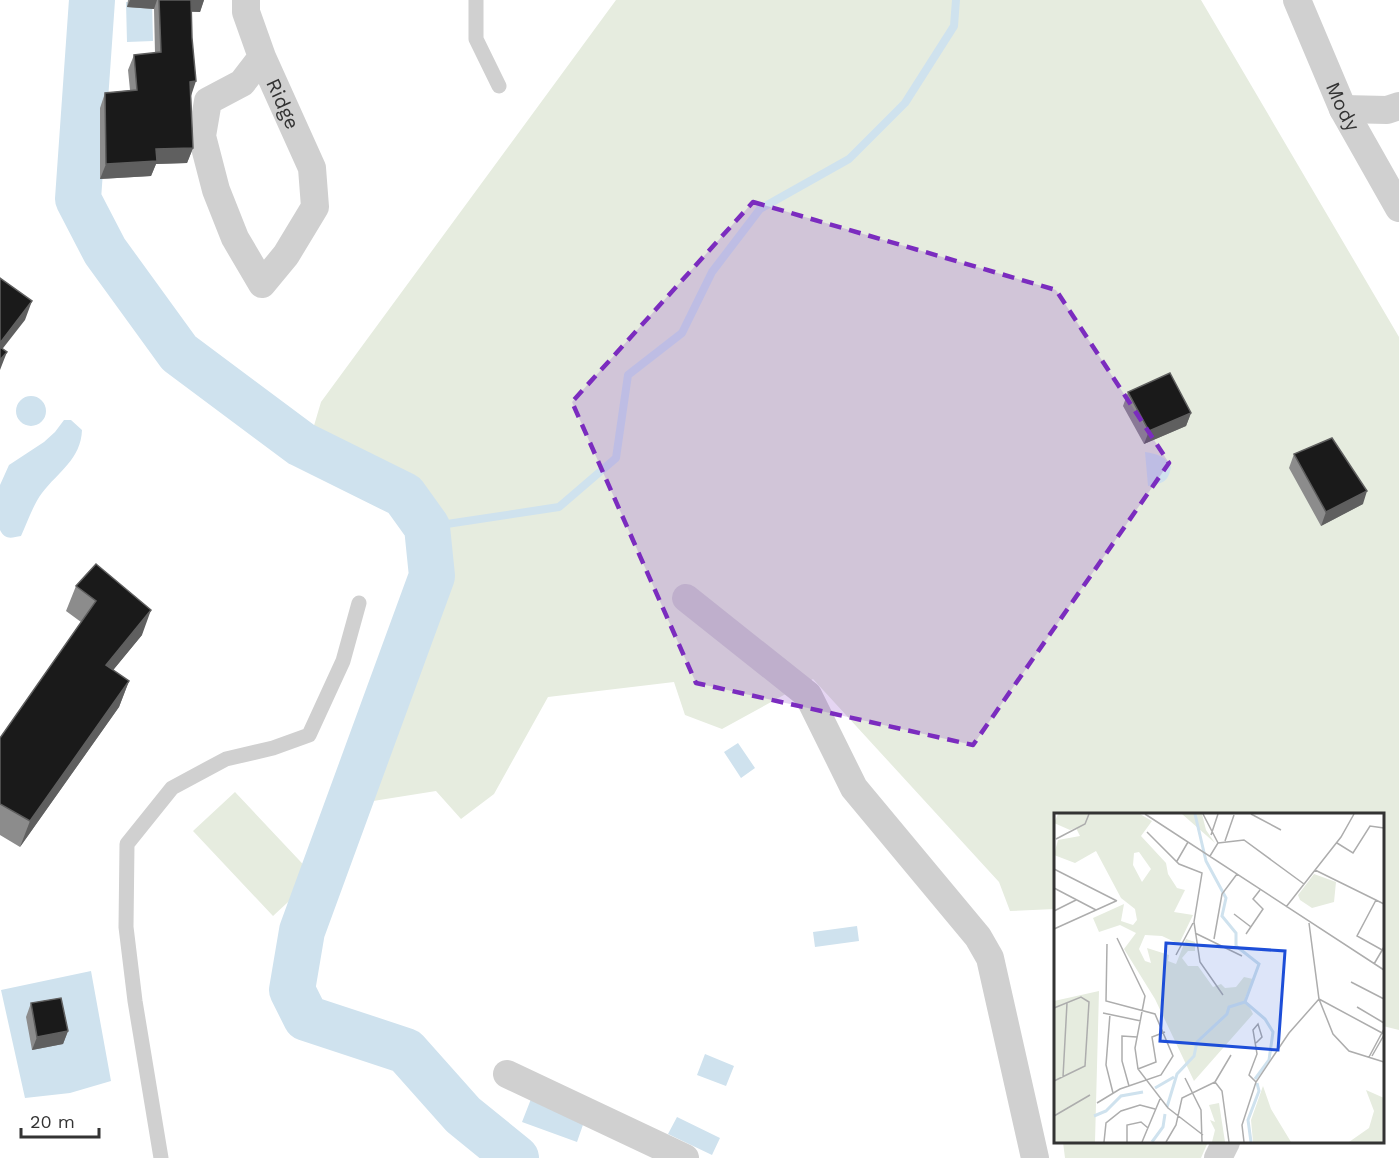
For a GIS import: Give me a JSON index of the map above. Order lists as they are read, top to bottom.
{
  "streets": {
    "street": ["Ridge", "Mody"]
  },
  "scale_bar": "20 m"
}
